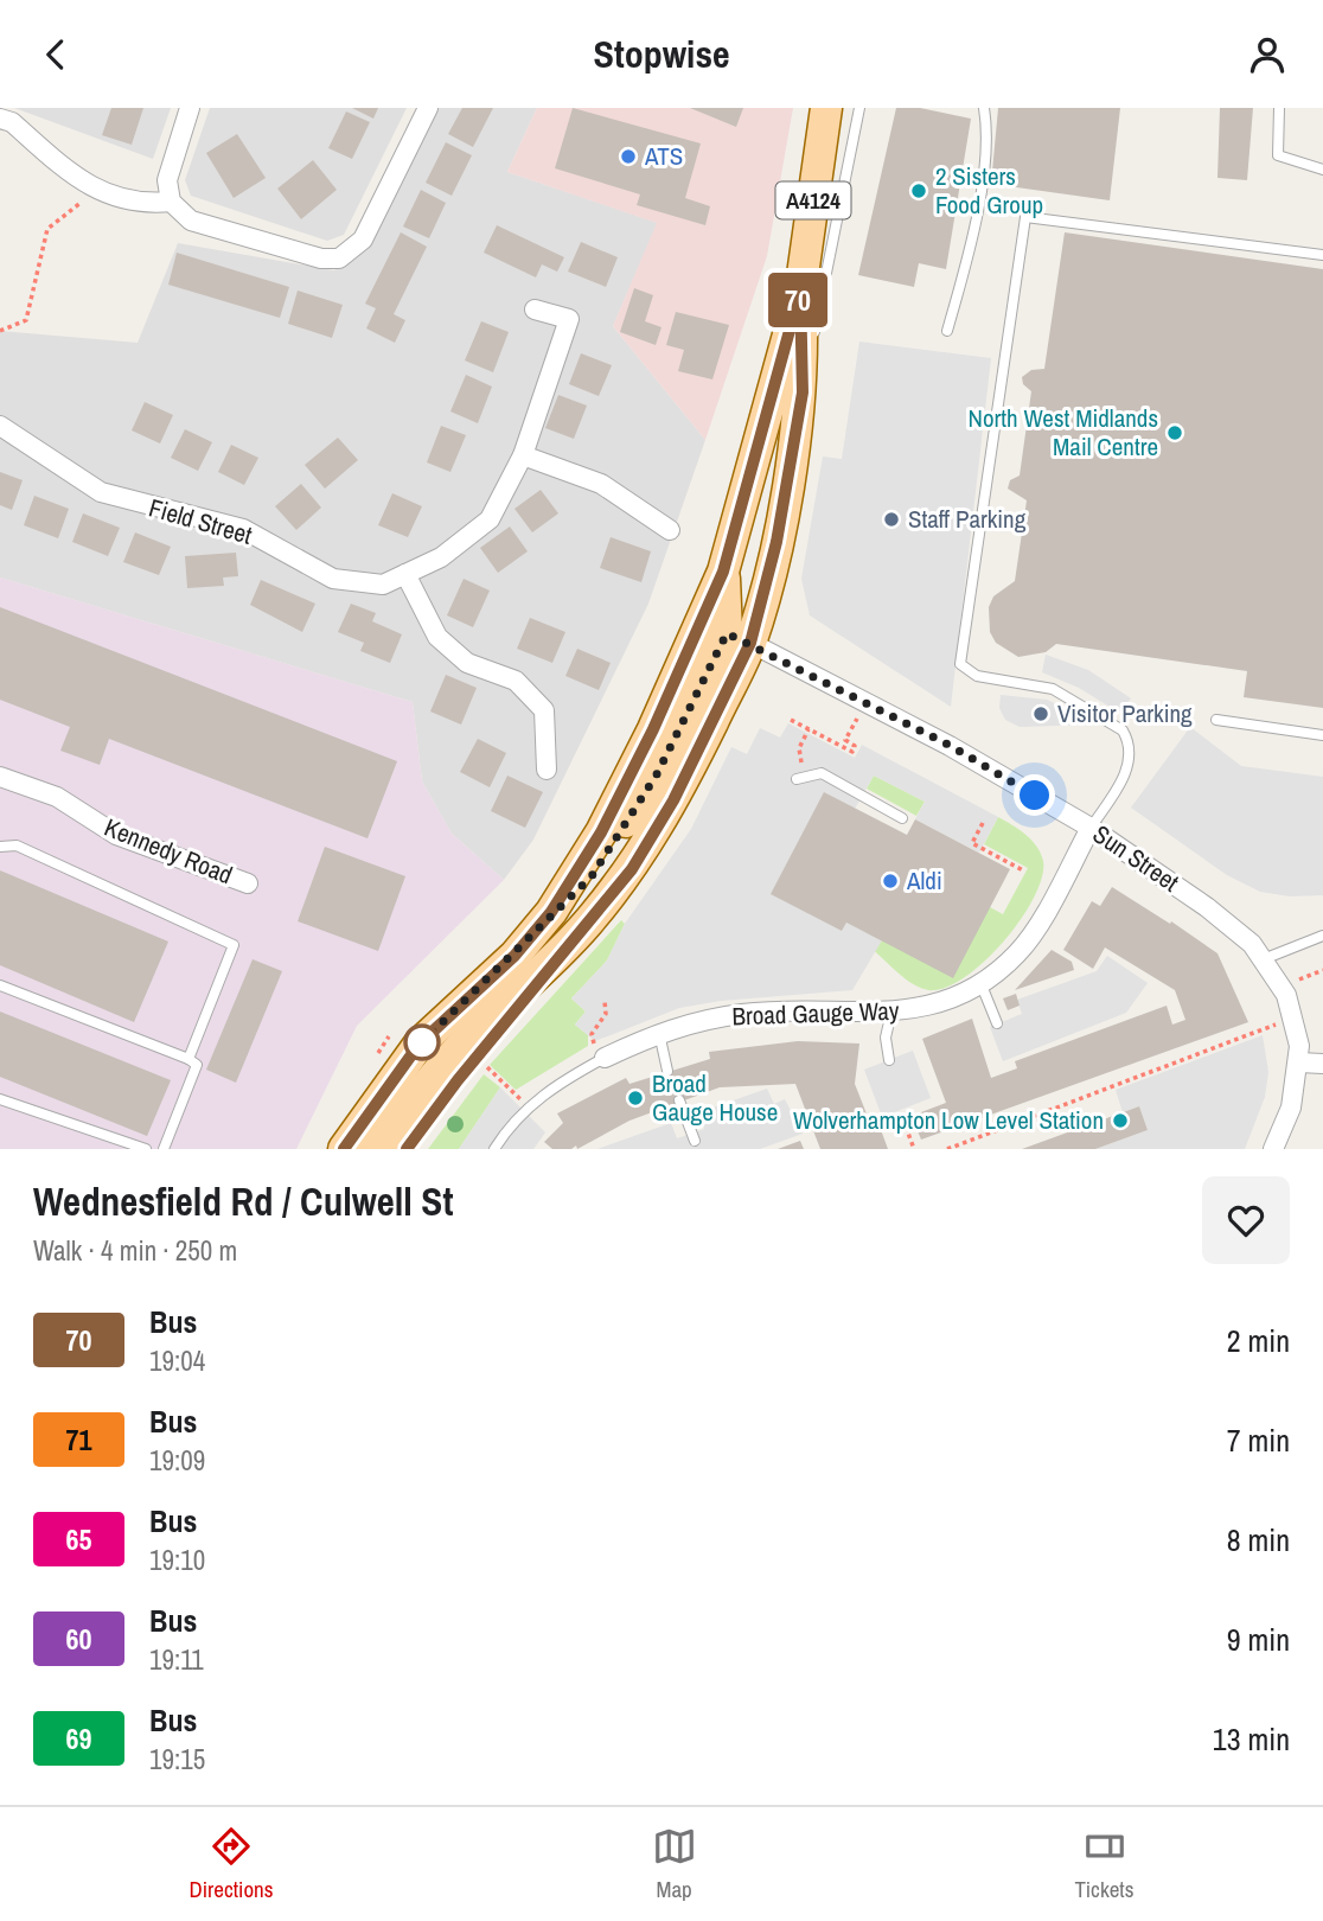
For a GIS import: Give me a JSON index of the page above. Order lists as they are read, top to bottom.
{
  "streets": {
    "main road": ["A4124"],
    "street": [
      "Field Street",
      "Kennedy Road",
      "Sun Street",
      "Broad Gauge Way"
    ]
  },
  "crossings": [
    ["A4124", "Sun Street"],
    ["Sun Street", "Broad Gauge Way"]
  ],
  "places": [
    "ATS",
    "2 Sisters Food Group",
    "North West Midlands Mail Centre",
    "Staff Parking",
    "Visitor Parking",
    "Aldi",
    "Broad Gauge House",
    "Wolverhampton Low Level Station"
  ],
  "lines": ["bus line 70"],
  "page": {
    "header": "Stopwise",
    "on_map": "70",
    "heading": ["Wednesfield Rd / Culwell St", "Walk · 4 min · 250 m"],
    "list": [
      {
        "mark": "70",
        "name": "Bus",
        "note": "19:04",
        "value": "2 min"
      },
      {
        "mark": "71",
        "name": "Bus",
        "note": "19:09",
        "value": "7 min"
      },
      {
        "mark": "65",
        "name": "Bus",
        "note": "19:10",
        "value": "8 min"
      },
      {
        "mark": "60",
        "name": "Bus",
        "note": "19:11",
        "value": "9 min"
      },
      {
        "mark": "69",
        "name": "Bus",
        "note": "19:15",
        "value": "13 min"
      }
    ],
    "tabs": ["Directions", "Map", "Tickets"]
  }
}
